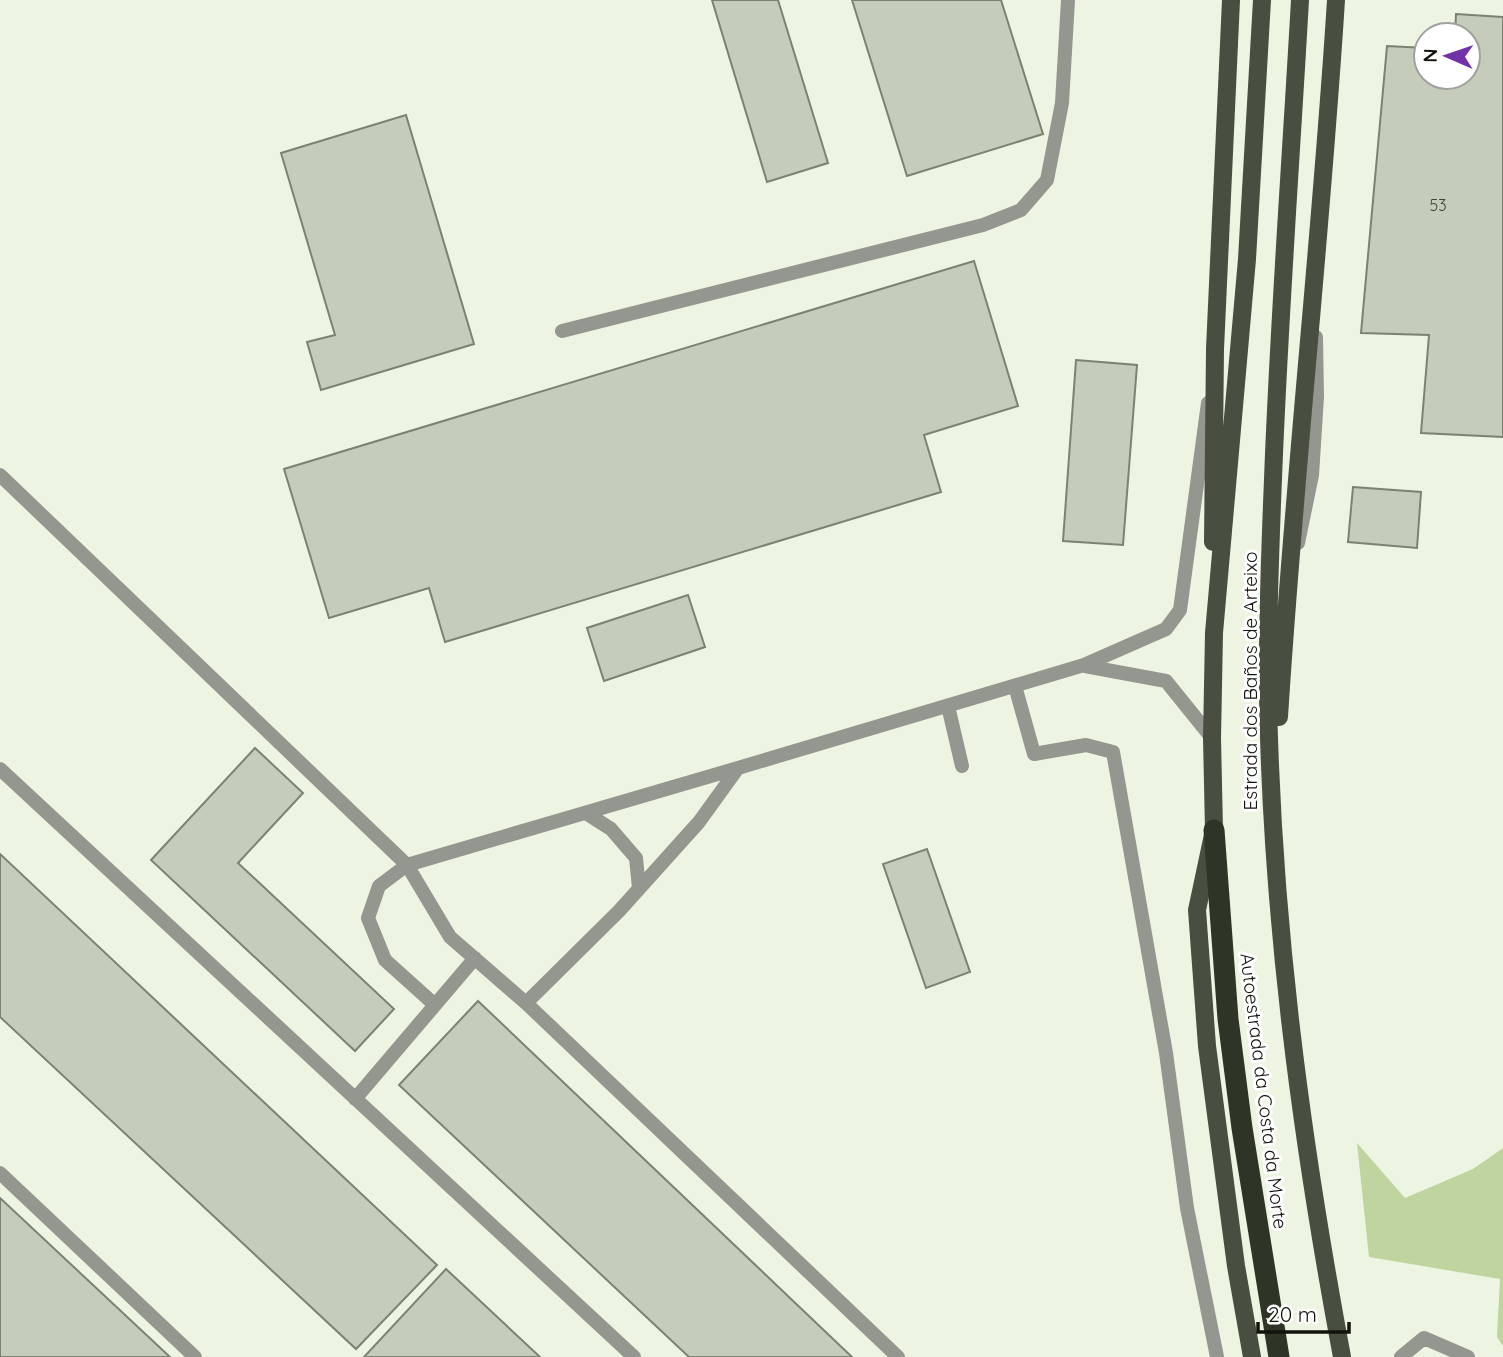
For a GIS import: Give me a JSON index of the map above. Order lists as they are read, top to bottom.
{
  "streets": {
    "highway": ["Autoestrada da Costa da Morte"],
    "main road": ["Estrada dos Baños de Arteixo"]
  },
  "crossings": [
    ["Estrada dos Baños de Arteixo", "Autoestrada da Costa da Morte"]
  ],
  "house_numbers": ["53"],
  "scale_bar": "20 m",
  "north": "left"
}
